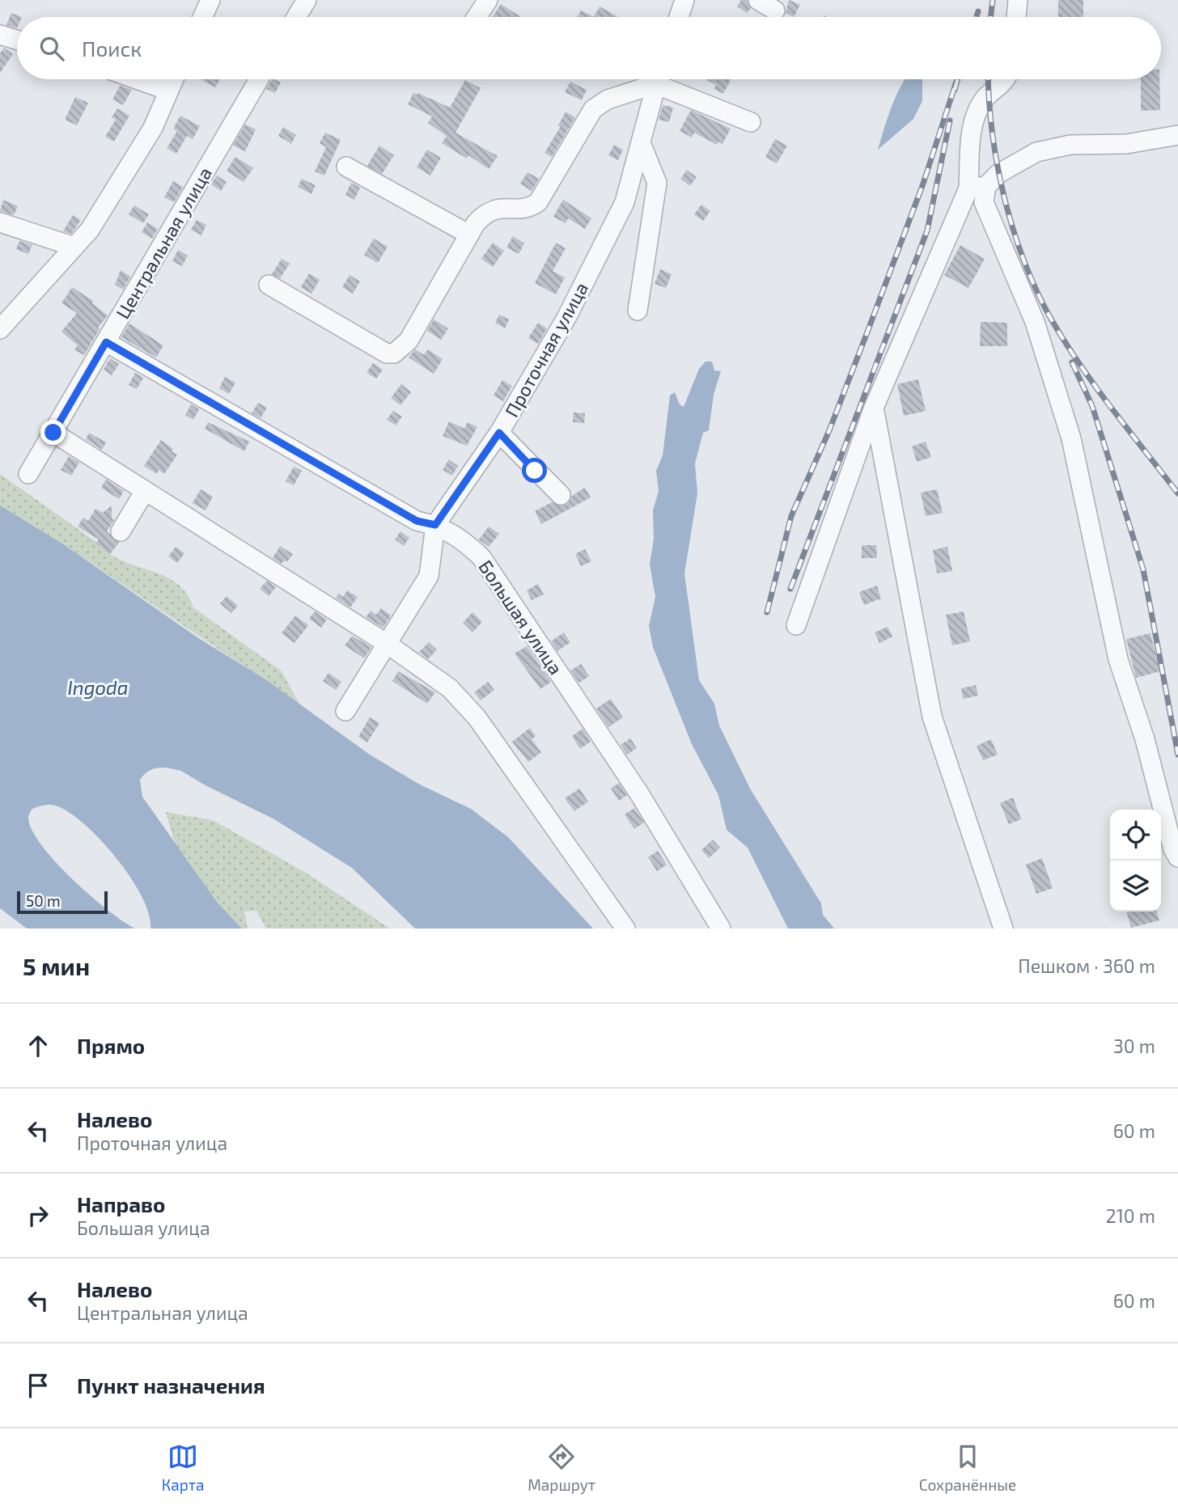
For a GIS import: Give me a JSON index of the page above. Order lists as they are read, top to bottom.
{
  "streets": {
    "street": ["Центральная улица", "Проточная улица", "Большая улица"]
  },
  "crossings": [
    ["Центральная улица", "Большая улица"],
    ["Проточная улица", "Большая улица"]
  ],
  "water": ["Ingoda"],
  "scale_bar": "50 m",
  "page": {
    "search": "Поиск",
    "scale": "50 m",
    "heading": ["5 мин", "Пешком · 360 m"],
    "list": [
      ["Прямо", "30 m"],
      ["Налево", "Проточная улица", "60 m"],
      ["Направо", "Большая улица", "210 m"],
      ["Налево", "Центральная улица", "60 m"],
      "Пункт назначения"
    ],
    "nav": ["Карта", "Маршрут", "Сохранённые"]
  }
}
